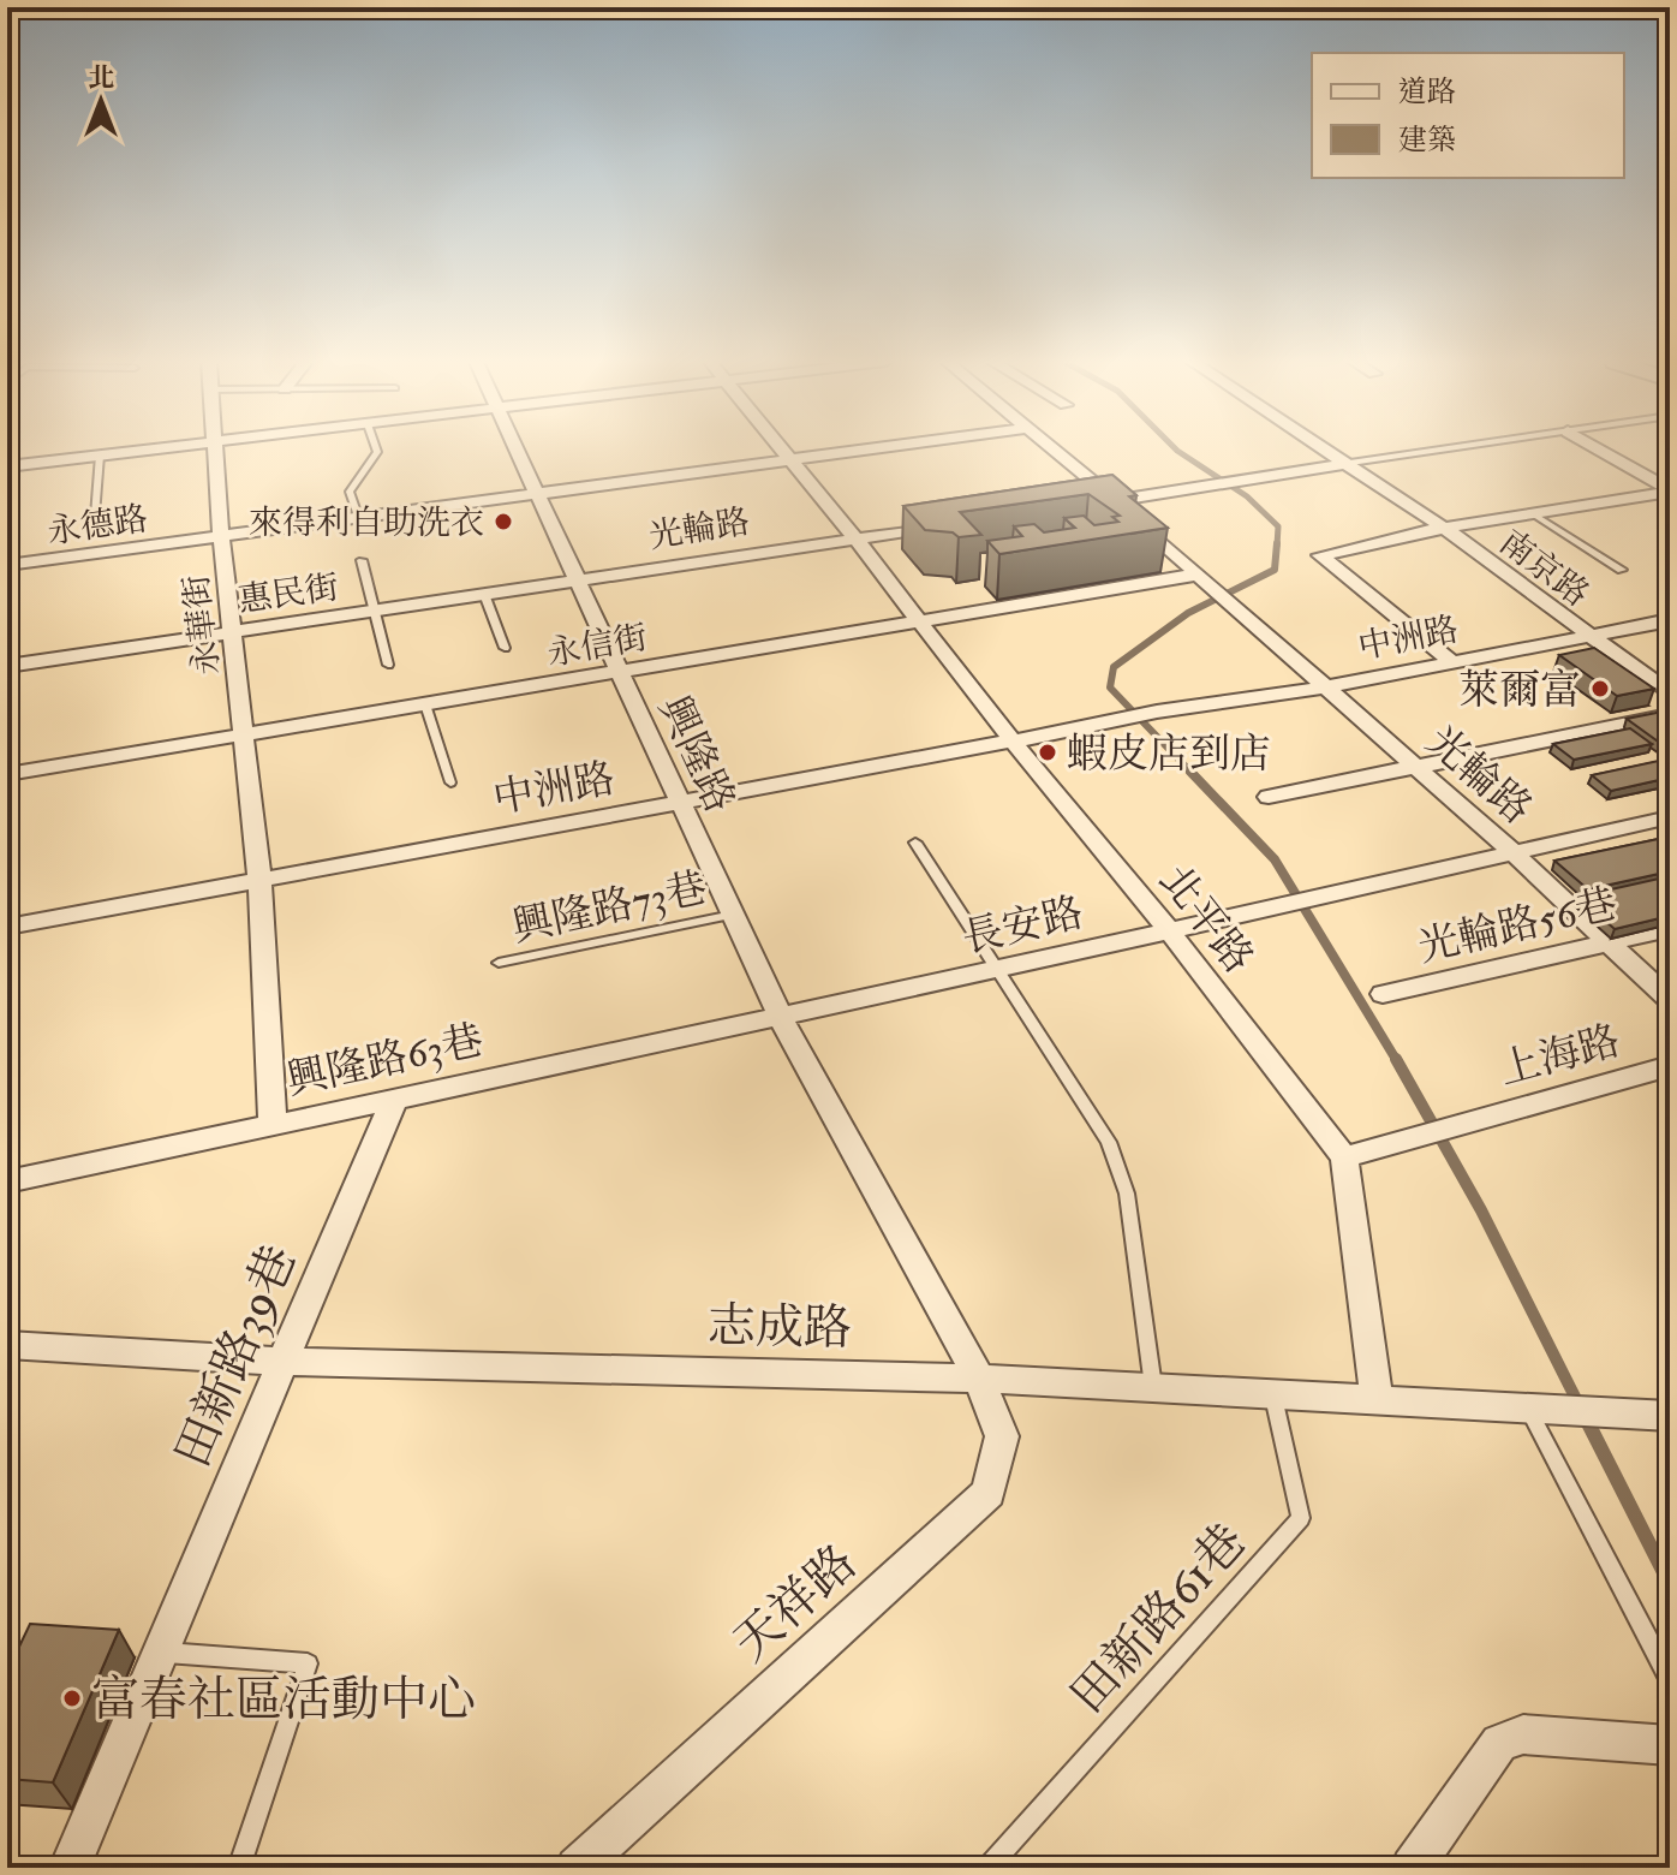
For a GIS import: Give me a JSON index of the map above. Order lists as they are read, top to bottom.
{
  "streets": {
    "street": [
      "永德路",
      "光輪路",
      "南京路",
      "惠民街",
      "永華街",
      "中洲路",
      "永信街",
      "興隆路",
      "北平路",
      "長安路",
      "光輪路56巷",
      "上海路",
      "興隆路63巷",
      "志成路",
      "田新路39巷",
      "天祥路"
    ],
    "lane": ["興隆路73巷", "田新路61巷"]
  },
  "crossings": [
    ["永德路", "永華街"],
    ["永德路", "興隆路"],
    ["永德路", "北平路"],
    ["光輪路", "惠民街"],
    ["光輪路", "中洲路"],
    ["光輪路", "永信街"],
    ["光輪路", "興隆路"],
    ["光輪路", "北平路"],
    ["光輪路", "長安路"],
    ["光輪路", "光輪路56巷"],
    ["南京路", "中洲路"],
    ["惠民街", "永華街"],
    ["惠民街", "興隆路"],
    ["永華街", "中洲路"],
    ["永華街", "永信街"],
    ["永華街", "興隆路63巷"],
    ["中洲路", "興隆路"],
    ["中洲路", "北平路"],
    ["永信街", "興隆路"],
    ["永信街", "北平路"],
    ["興隆路", "興隆路73巷"],
    ["興隆路", "長安路"],
    ["興隆路", "興隆路63巷"],
    ["興隆路", "天祥路"],
    ["北平路", "長安路"],
    ["北平路", "上海路"],
    ["長安路", "興隆路63巷"],
    ["長安路", "天祥路"],
    ["興隆路63巷", "田新路39巷"],
    ["興隆路63巷", "天祥路"],
    ["志成路", "田新路39巷"],
    ["志成路", "天祥路"],
    ["志成路", "田新路61巷"]
  ],
  "places": [
    "來得利自助洗衣",
    "萊爾富",
    "蝦皮店到店",
    "富春社區活動中心"
  ],
  "legend": ["道路", "建築"],
  "north": "top"
}
